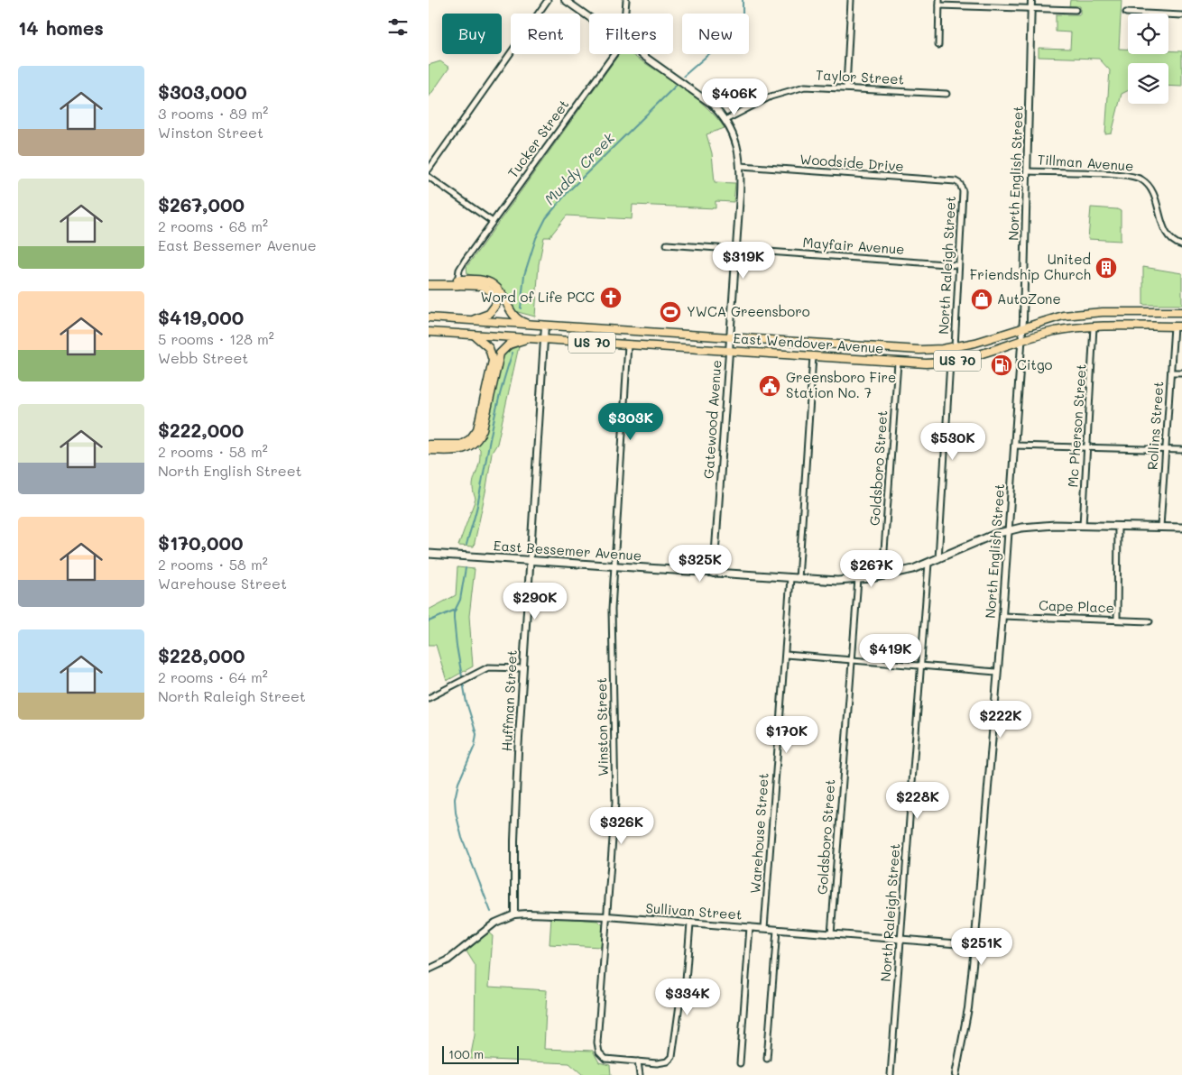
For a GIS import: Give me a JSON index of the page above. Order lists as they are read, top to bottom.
{
  "streets": {
    "highway": ["US 70", "East Wendover Avenue"],
    "main road": ["East Bessemer Avenue"],
    "street": [
      "Taylor Street",
      "Tucker Street",
      "Woodside Drive",
      "Tillman Avenue",
      "North English Street",
      "Mayfair Avenue",
      "North Raleigh Street",
      "Gatewood Avenue",
      "Mc Pherson Street",
      "Rollins Street",
      "Goldsboro Street",
      "Cape Place",
      "Huffman Street",
      "Winston Street",
      "Warehouse Street",
      "Sullivan Street"
    ]
  },
  "crossings": [
    ["Taylor Street", "Gatewood Avenue"],
    ["Woodside Drive", "North Raleigh Street"],
    ["Woodside Drive", "Gatewood Avenue"],
    ["Tillman Avenue", "North English Street"],
    ["North English Street", "East Wendover Avenue"],
    ["North English Street", "East Bessemer Avenue"],
    ["North English Street", "Cape Place"],
    ["North English Street", "Sullivan Street"],
    ["Mayfair Avenue", "North Raleigh Street"],
    ["Mayfair Avenue", "Gatewood Avenue"],
    ["North Raleigh Street", "East Wendover Avenue"],
    ["North Raleigh Street", "East Bessemer Avenue"],
    ["North Raleigh Street", "Sullivan Street"],
    ["East Wendover Avenue", "Gatewood Avenue"],
    ["East Wendover Avenue", "Mc Pherson Street"],
    ["East Wendover Avenue", "Rollins Street"],
    ["East Wendover Avenue", "Goldsboro Street"],
    ["East Wendover Avenue", "Huffman Street"],
    ["East Wendover Avenue", "Winston Street"],
    ["Gatewood Avenue", "East Bessemer Avenue"],
    ["Mc Pherson Street", "East Bessemer Avenue"],
    ["Rollins Street", "East Bessemer Avenue"],
    ["Goldsboro Street", "East Bessemer Avenue"],
    ["Goldsboro Street", "Sullivan Street"],
    ["East Bessemer Avenue", "Huffman Street"],
    ["East Bessemer Avenue", "Winston Street"],
    ["East Bessemer Avenue", "Warehouse Street"],
    ["Huffman Street", "Sullivan Street"],
    ["Winston Street", "Sullivan Street"],
    ["Warehouse Street", "Sullivan Street"]
  ],
  "water": ["Muddy Creek"],
  "places": {
    "building": ["United Friendship Church"],
    "church": ["Word of Life PCC"],
    "shop": ["AutoZone"],
    "sports": ["YWCA Greensboro"],
    "fuel station": ["Citgo"],
    "public building": ["Greensboro Fire Station No. 7"]
  },
  "scale_bar": "100 m",
  "page": {
    "heading": "14 homes",
    "chip": [
      "Buy",
      "Rent",
      "Filters",
      "New"
    ],
    "list": [
      {
        "name": "$303,000",
        "note": "3 rooms · 89 m² · Winston Street"
      },
      {
        "name": "$267,000",
        "note": "2 rooms · 68 m² · East Bessemer Avenue"
      },
      {
        "name": "$419,000",
        "note": "5 rooms · 128 m² · Webb Street"
      },
      {
        "name": "$222,000",
        "note": "2 rooms · 58 m² · North English Street"
      },
      {
        "name": "$170,000",
        "note": "2 rooms · 58 m² · Warehouse Street"
      },
      {
        "name": "$228,000",
        "note": "2 rooms · 64 m² · North Raleigh Street"
      }
    ],
    "price": [
      "$406K",
      "$319K",
      "$303K",
      "$530K",
      "$325K",
      "$267K",
      "$290K",
      "$419K",
      "$222K",
      "$170K",
      "$228K",
      "$326K",
      "$251K",
      "$334K"
    ],
    "scale": "100 m"
  }
}
